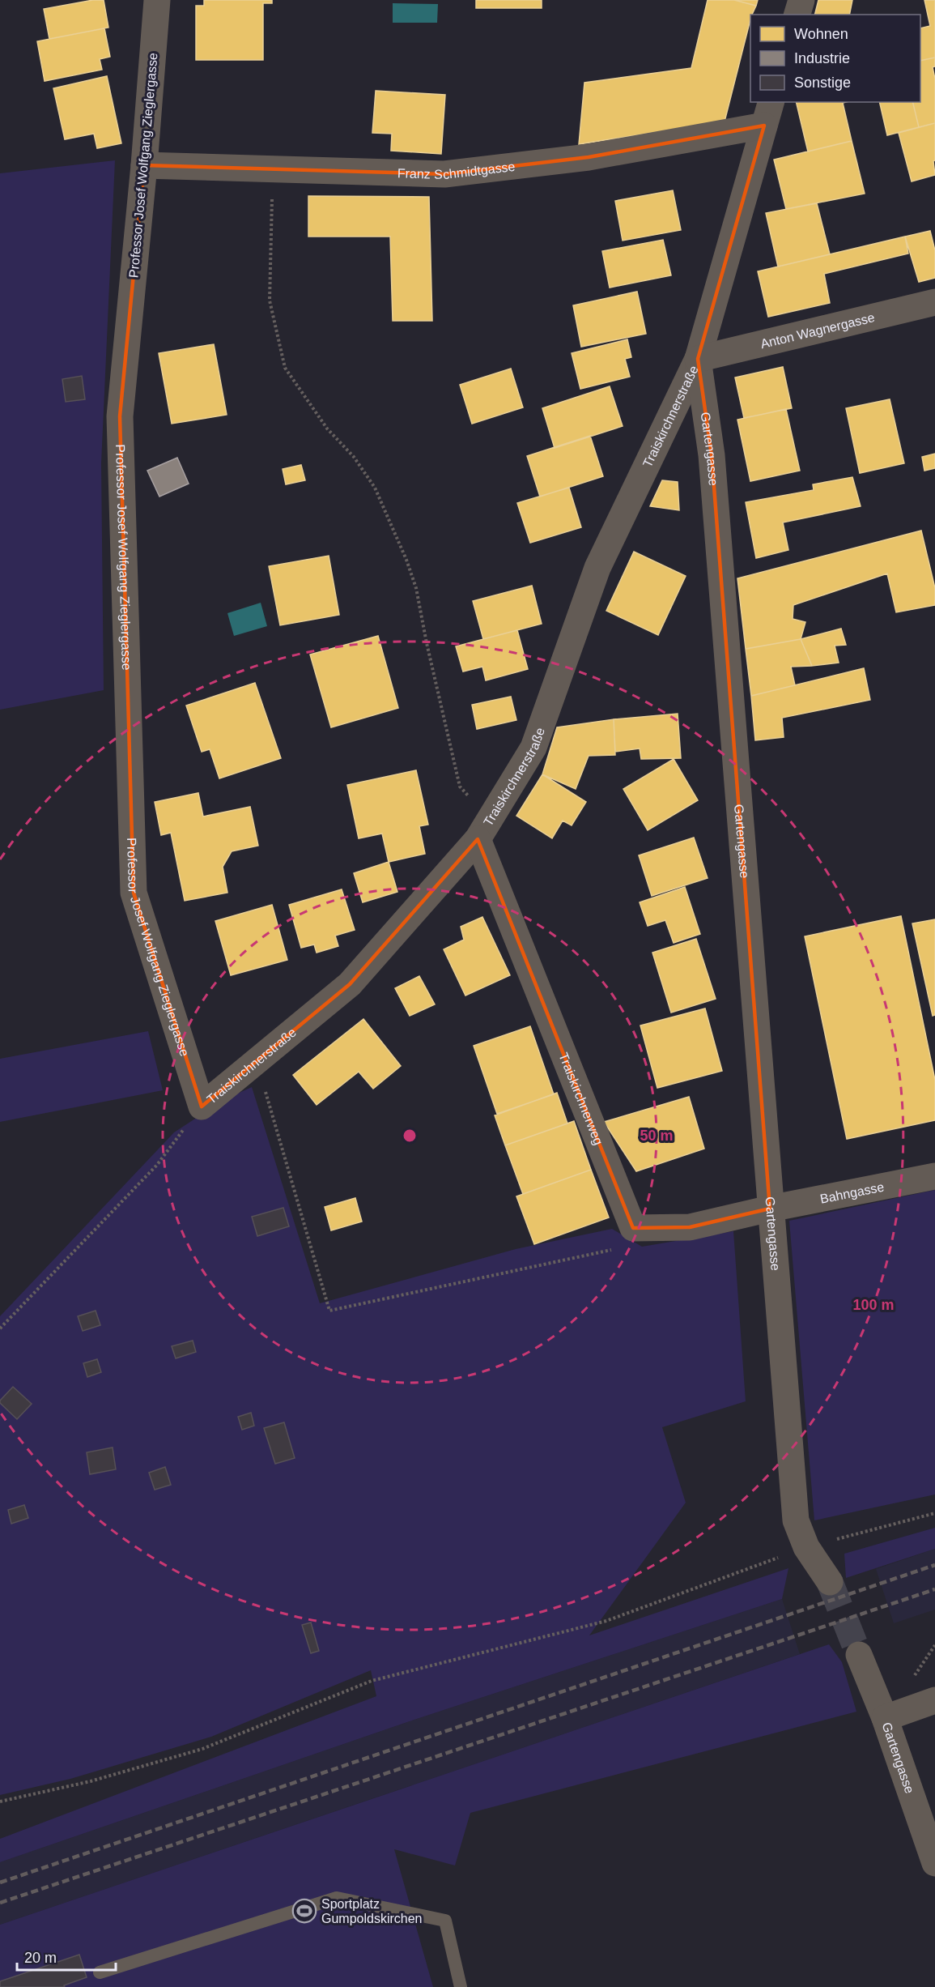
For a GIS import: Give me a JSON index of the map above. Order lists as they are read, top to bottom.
{
  "streets": {
    "street": [
      "Professor Josef Wolfgang Zieglergasse",
      "Franz Schmidtgasse",
      "Anton Wagnergasse",
      "Traiskirchnerstraße",
      "Gartengasse",
      "Traiskirchnerweg",
      "Bahngasse"
    ]
  },
  "crossings": [
    ["Professor Josef Wolfgang Zieglergasse", "Franz Schmidtgasse"],
    ["Professor Josef Wolfgang Zieglergasse", "Traiskirchnerstraße"],
    ["Franz Schmidtgasse", "Gartengasse"],
    ["Anton Wagnergasse", "Traiskirchnerstraße"],
    ["Anton Wagnergasse", "Gartengasse"],
    ["Traiskirchnerstraße", "Gartengasse"],
    ["Traiskirchnerstraße", "Traiskirchnerweg"],
    ["Gartengasse", "Bahngasse"]
  ],
  "places": {
    "sports": ["Sportplatz Gumpoldskirchen"]
  },
  "legend": ["Wohnen", "Industrie", "Sonstige"],
  "scale_bar": "20 m",
  "rings": ["50 m", "100 m"]
}
